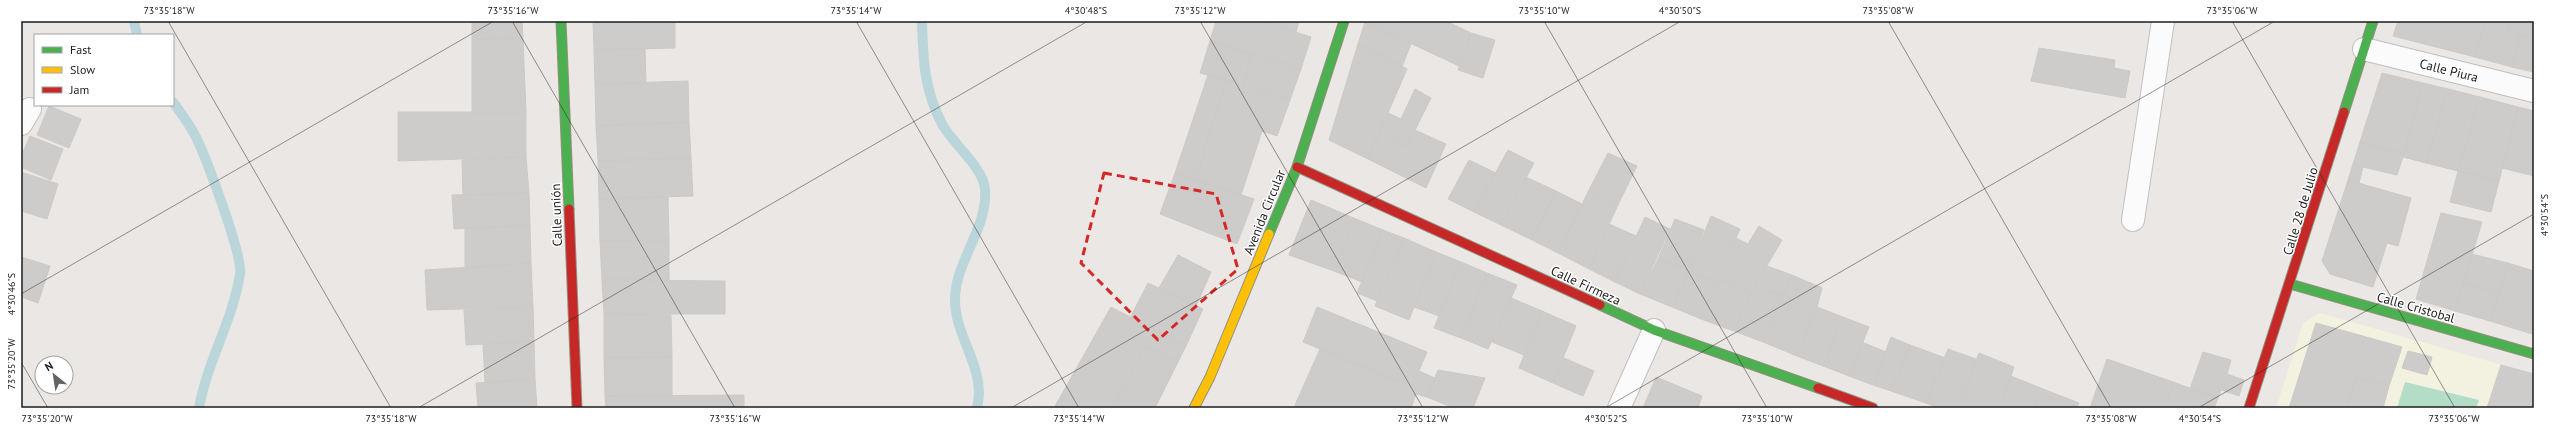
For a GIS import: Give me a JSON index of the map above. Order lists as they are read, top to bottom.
{
  "streets": {
    "street": [
      "Calle Piura",
      "Calle 28 de Julio",
      "Avenida Circular",
      "Calle unión",
      "Calle Firmeza",
      "Calle Cristobal"
    ]
  },
  "crossings": [
    ["Calle Piura", "Calle 28 de Julio"],
    ["Calle 28 de Julio", "Calle Cristobal"],
    ["Avenida Circular", "Calle Firmeza"]
  ],
  "legend": ["Fast", "Slow", "Jam"],
  "north": "top left",
  "coordinates": [
    "73°35'18\"W",
    "73°35'16\"W",
    "73°35'14\"W",
    "4°30'48\"S",
    "73°35'12\"W",
    "73°35'10\"W",
    "4°30'50\"S",
    "73°35'08\"W",
    "73°35'06\"W",
    "4°30'54\"S",
    "4°30'46\"S",
    "73°35'20\"W",
    "4°30'52\"S"
  ]
}
